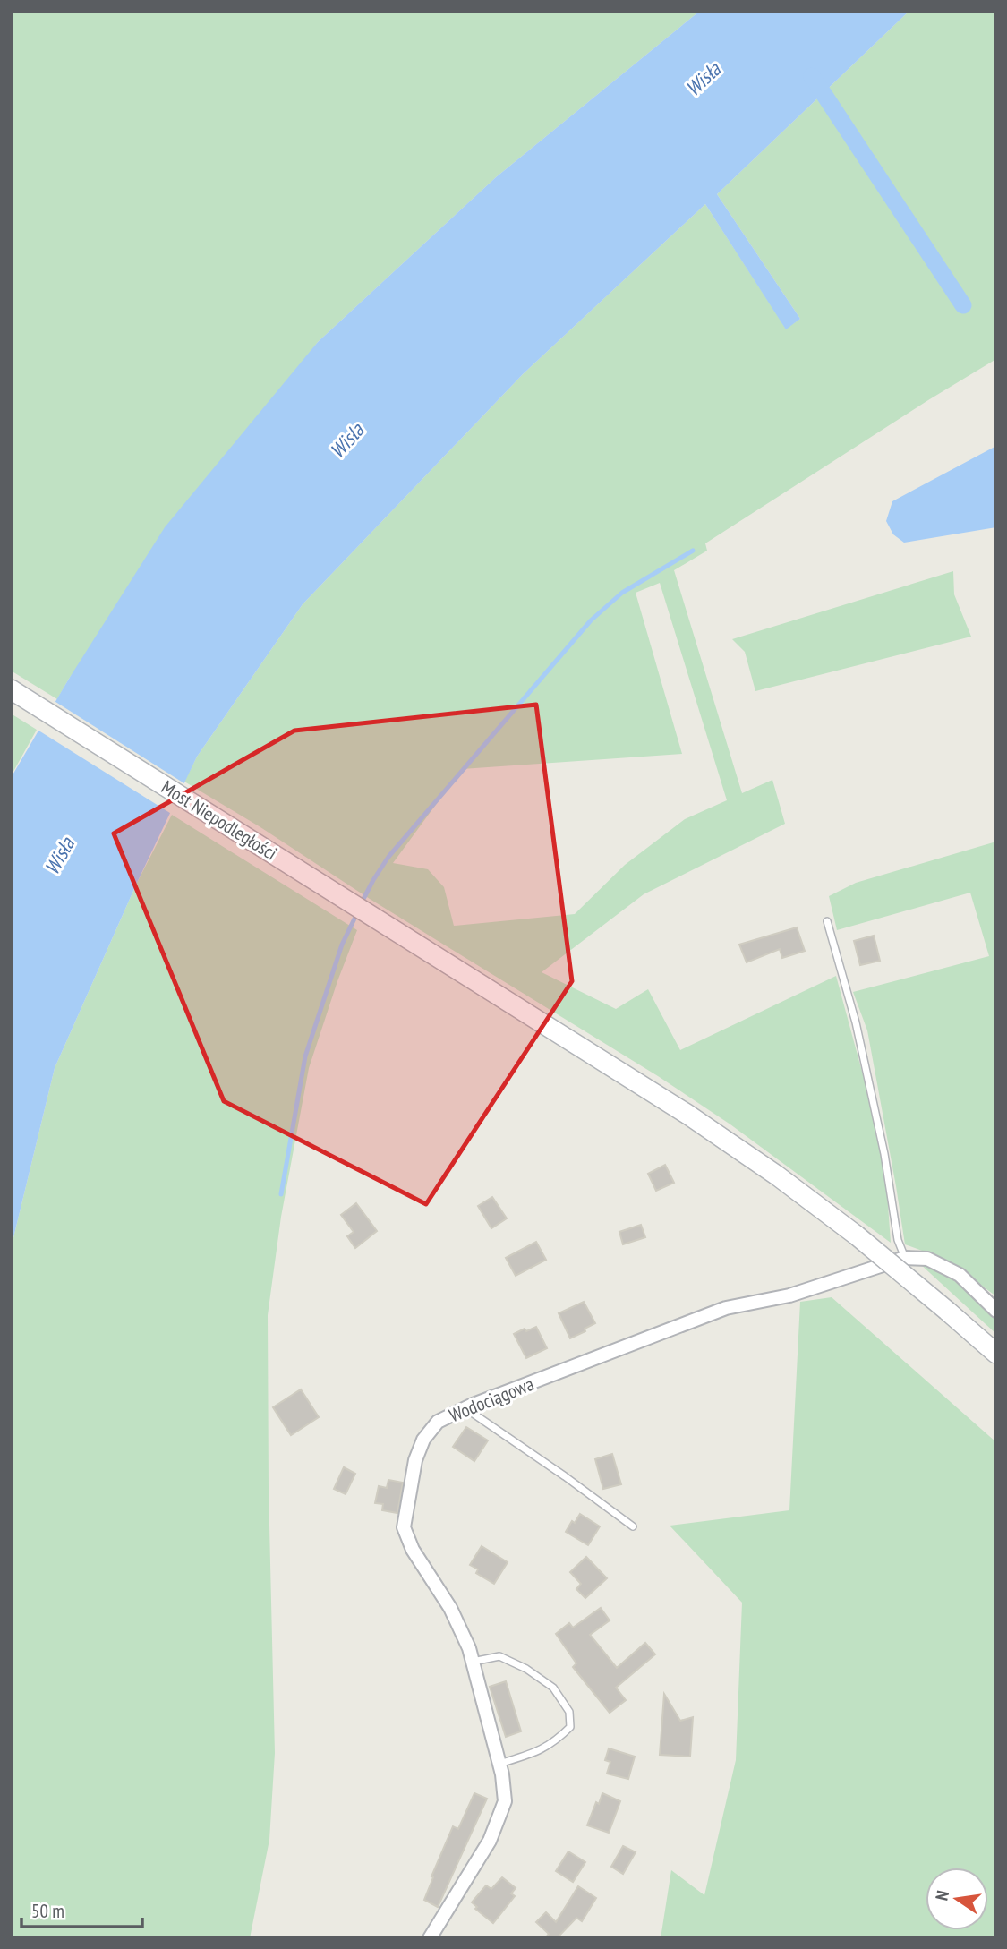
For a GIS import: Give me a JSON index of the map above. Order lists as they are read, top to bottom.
{
  "streets": {
    "main road": ["Most Niepodległości"],
    "street": ["Wodociągowa"]
  },
  "water": ["Wisła"],
  "scale_bar": "50 m",
  "north": "left"
}
